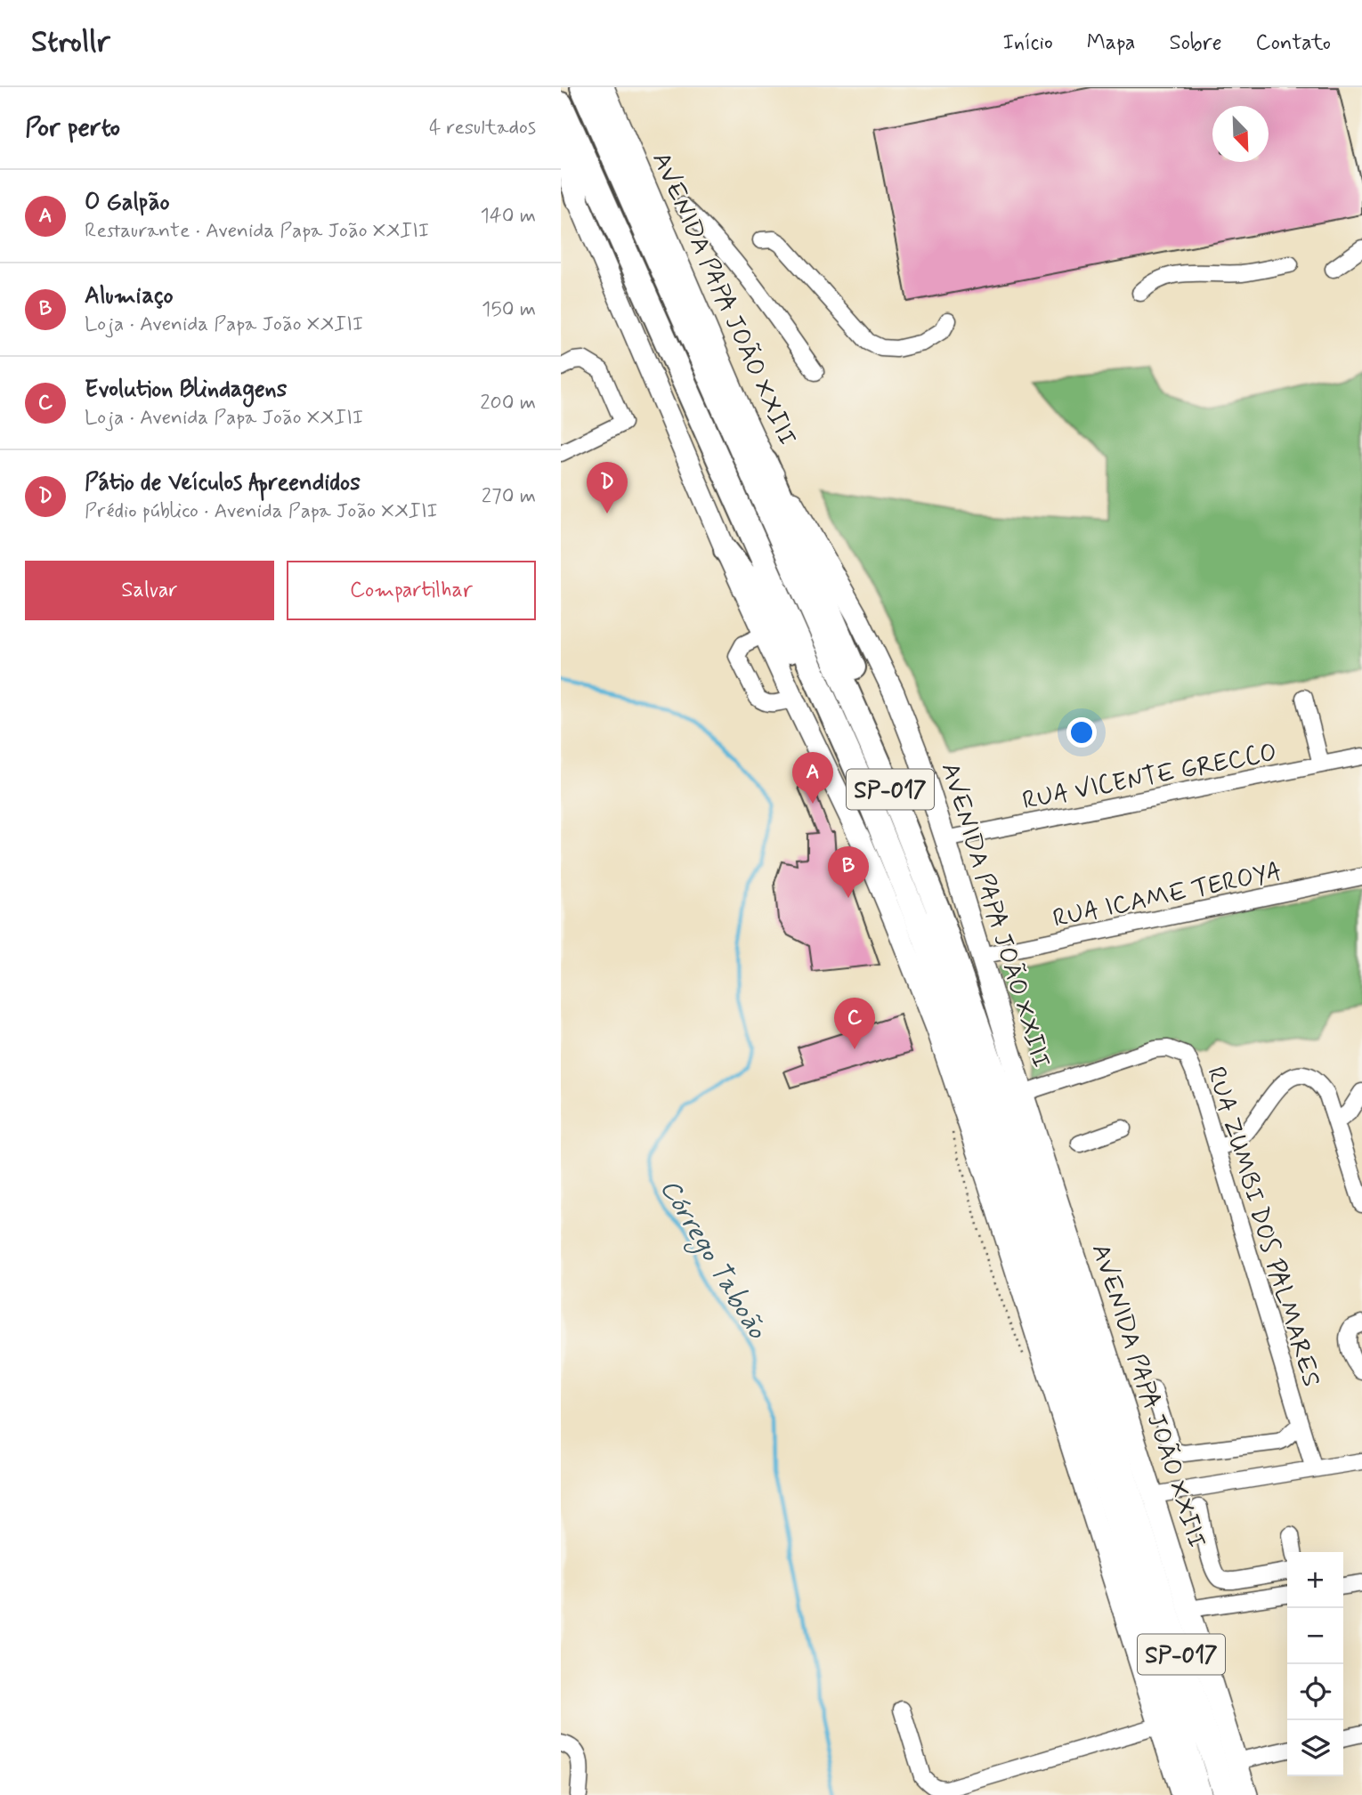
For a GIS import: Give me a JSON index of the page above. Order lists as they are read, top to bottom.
{
  "streets": {
    "highway": ["AVENIDA PAPA JOÃO XXIII", "SP-017"],
    "street": ["RUA VICENTE GRECCO", "RUA ICAME TEROYA", "RUA ZUMBI DOS PALMARES"]
  },
  "crossings": [
    ["AVENIDA PAPA JOÃO XXIII", "RUA VICENTE GRECCO"],
    ["AVENIDA PAPA JOÃO XXIII", "RUA ICAME TEROYA"],
    ["AVENIDA PAPA JOÃO XXIII", "RUA ZUMBI DOS PALMARES"]
  ],
  "water": ["Córrego Taboão"],
  "north": "bottom right",
  "page": {
    "header": "Strollr",
    "nav": [
      "Início",
      "Mapa",
      "Sobre",
      "Contato"
    ],
    "heading": ["Por perto", "4 resultados"],
    "list": [
      {
        "mark": "A",
        "name": "O Galpão",
        "note": "Restaurante · Avenida Papa João XXIII",
        "value": "140 m"
      },
      {
        "mark": "B",
        "name": "Alumiaço",
        "note": "Loja · Avenida Papa João XXIII",
        "value": "150 m"
      },
      {
        "mark": "C",
        "name": "Evolution Blindagens",
        "note": "Loja · Avenida Papa João XXIII",
        "value": "200 m"
      },
      {
        "mark": "D",
        "name": "Pátio de Veículos Apreendidos",
        "note": "Prédio público · Avenida Papa João XXIII",
        "value": "270 m"
      }
    ],
    "pins": [
      "D",
      "A",
      "B",
      "C"
    ],
    "buttons": ["Salvar", "Compartilhar"],
    "map_buttons": ["+", "−"]
  }
}
